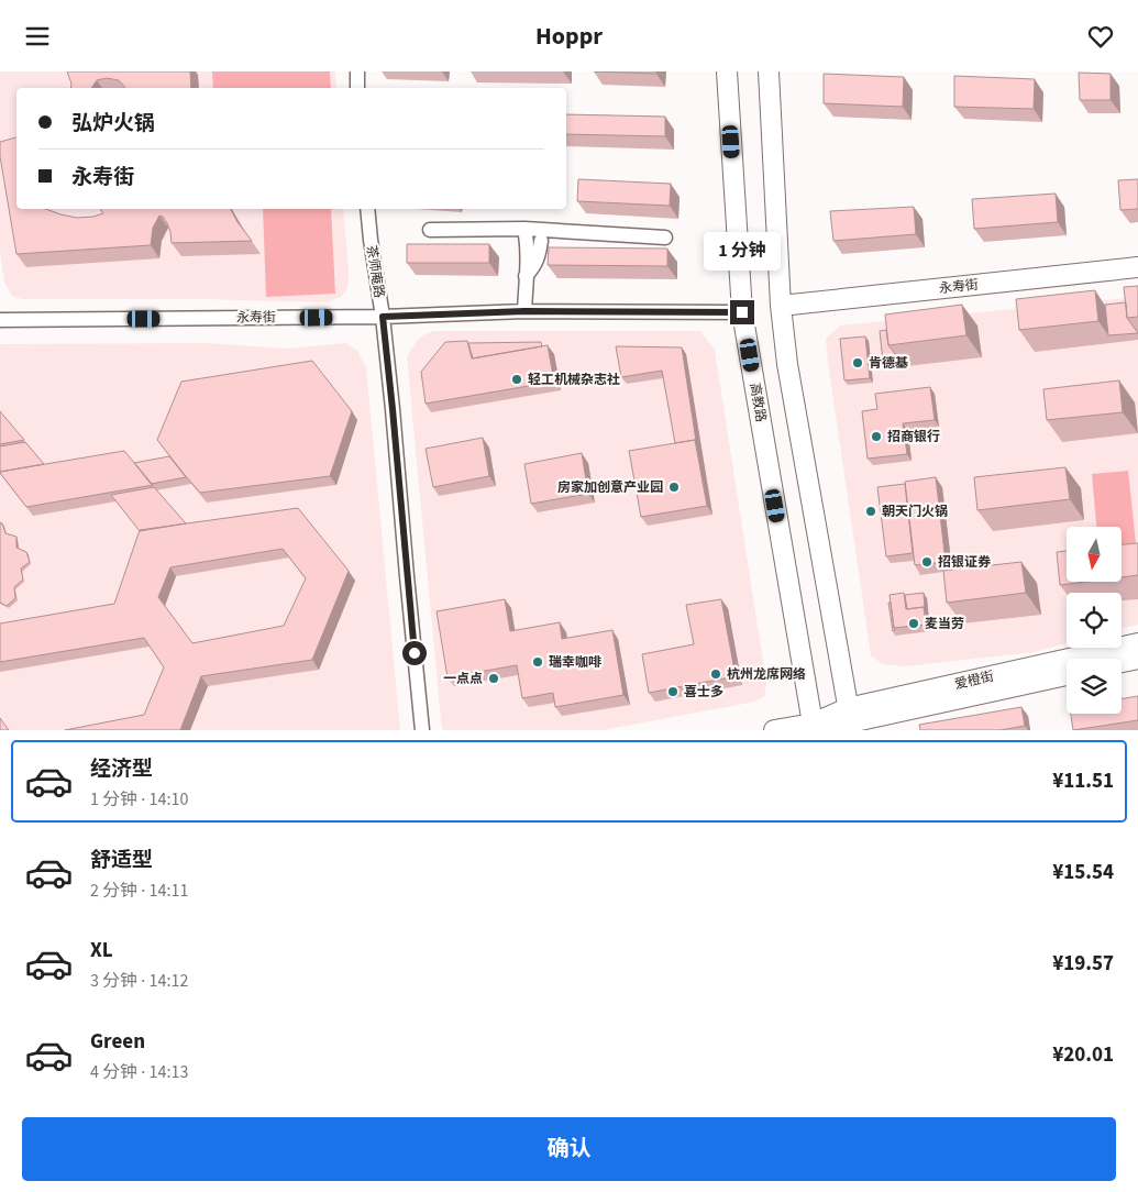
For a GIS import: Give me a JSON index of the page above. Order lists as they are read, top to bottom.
{
  "streets": {
    "main road": ["永寿街", "高教路", "爱橙街"],
    "street": ["茶师庵路"]
  },
  "crossings": [
    ["茶师庵路", "永寿街"],
    ["永寿街", "高教路"],
    ["高教路", "爱橙街"]
  ],
  "places": [
    "肯德基",
    "轻工机械杂志社",
    "招商银行",
    "房家加创意产业园",
    "朝天门火锅",
    "招银证券",
    "麦当劳",
    "瑞幸咖啡",
    "杭州龙席网络",
    "一点点",
    "喜士多"
  ],
  "north": "bottom",
  "page": {
    "header": "Hoppr",
    "banner": ["弘炉火锅", "永寿街"],
    "bubble": "1 分钟",
    "list": [
      {
        "name": "经济型",
        "note": "1 分钟 · 14:10",
        "value": "¥11.51"
      },
      {
        "name": "舒适型",
        "note": "2 分钟 · 14:11",
        "value": "¥15.54"
      },
      {
        "name": "XL",
        "note": "3 分钟 · 14:12",
        "value": "¥19.57"
      },
      {
        "name": "Green",
        "note": "4 分钟 · 14:13",
        "value": "¥20.01"
      }
    ],
    "buttons": "确认"
  }
}
